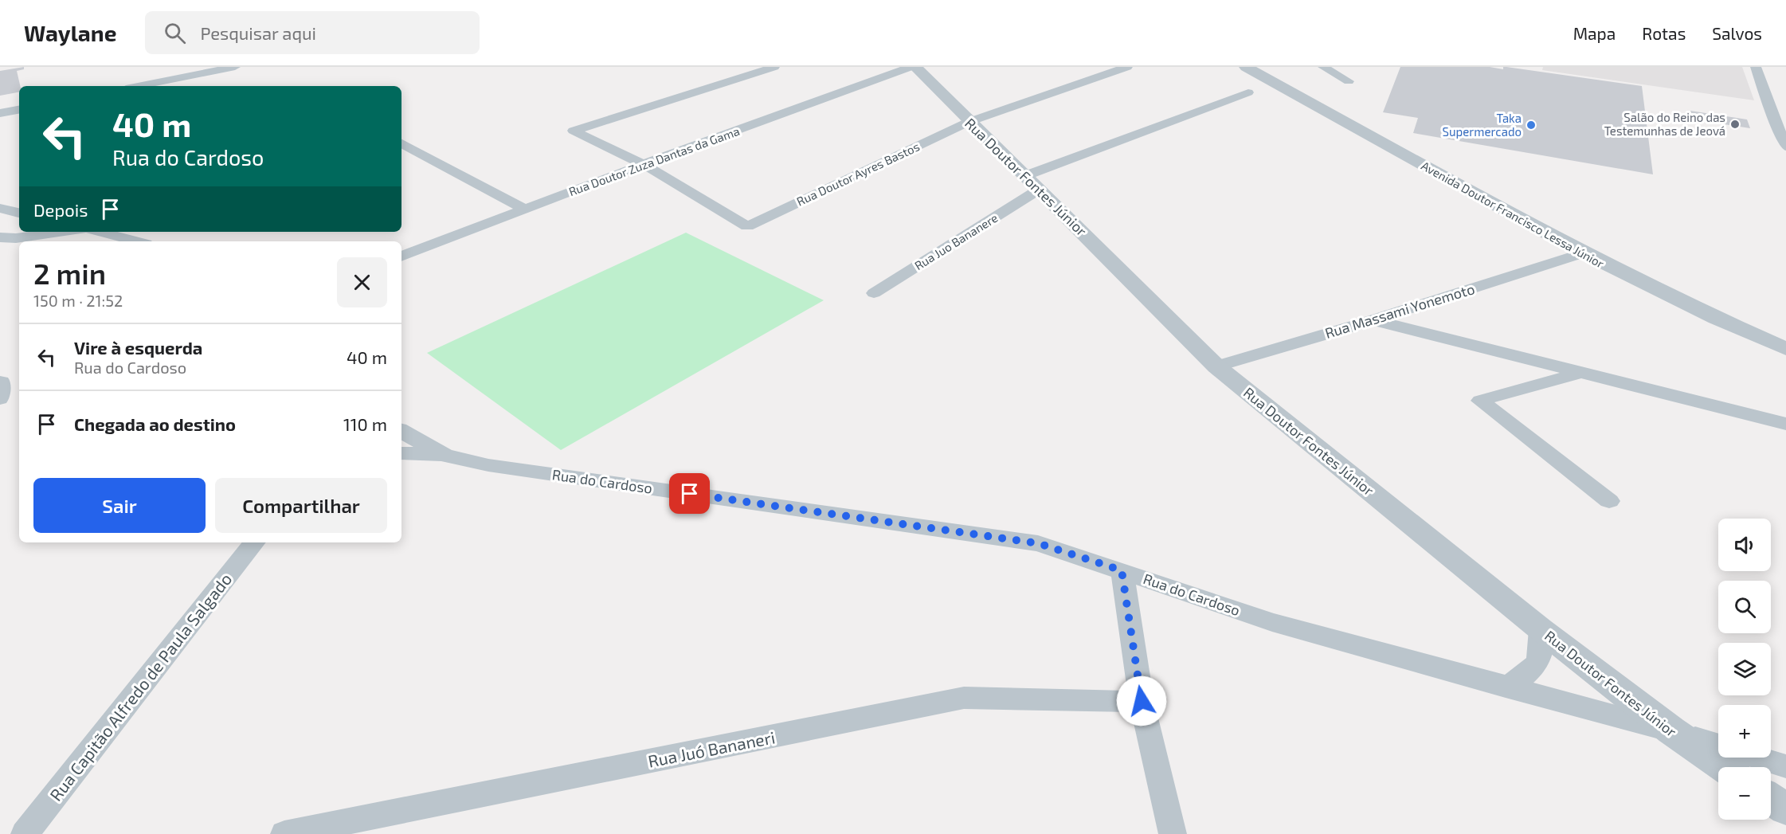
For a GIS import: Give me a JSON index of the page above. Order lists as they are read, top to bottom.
{
  "streets": {
    "street": [
      "Rua Doutor Zuza Dantas da Gama",
      "Rua Doutor Ayres Bastos",
      "Rua Doutor Fontes Júnior",
      "Avenida Doutor Francisco Lessa Júnior",
      "Rua Juo Bananere",
      "Rua Massami Yonemoto",
      "Rua do Cardoso",
      "Rua Capitão Alfredo de Paula Salgado",
      "Rua Juó Bananeri"
    ]
  },
  "crossings": [
    ["Rua Doutor Zuza Dantas da Gama", "Rua Doutor Ayres Bastos"],
    ["Rua Doutor Ayres Bastos", "Rua Doutor Fontes Júnior"],
    ["Rua Doutor Fontes Júnior", "Rua Juo Bananere"],
    ["Rua Doutor Fontes Júnior", "Rua Massami Yonemoto"],
    ["Rua Doutor Fontes Júnior", "Rua do Cardoso"],
    ["Avenida Doutor Francisco Lessa Júnior", "Rua Massami Yonemoto"]
  ],
  "places": ["Salão do Reino das Testemunhas de Jeová", "Taka Supermercado"],
  "page": {
    "header": "Waylane",
    "search": "Pesquisar aqui",
    "nav": ["Mapa", "Rotas", "Salvos"],
    "turn": ["40 m", "Rua do Cardoso"],
    "then": "Depois",
    "heading": ["2 min", "150 m · 21:52"],
    "list": [
      {
        "name": "Vire à esquerda",
        "note": "Rua do Cardoso",
        "value": "40 m"
      },
      {
        "name": "Chegada ao destino",
        "value": "110 m"
      }
    ],
    "buttons": ["Sair", "Compartilhar"],
    "map_buttons": ["+", "−"]
  }
}
